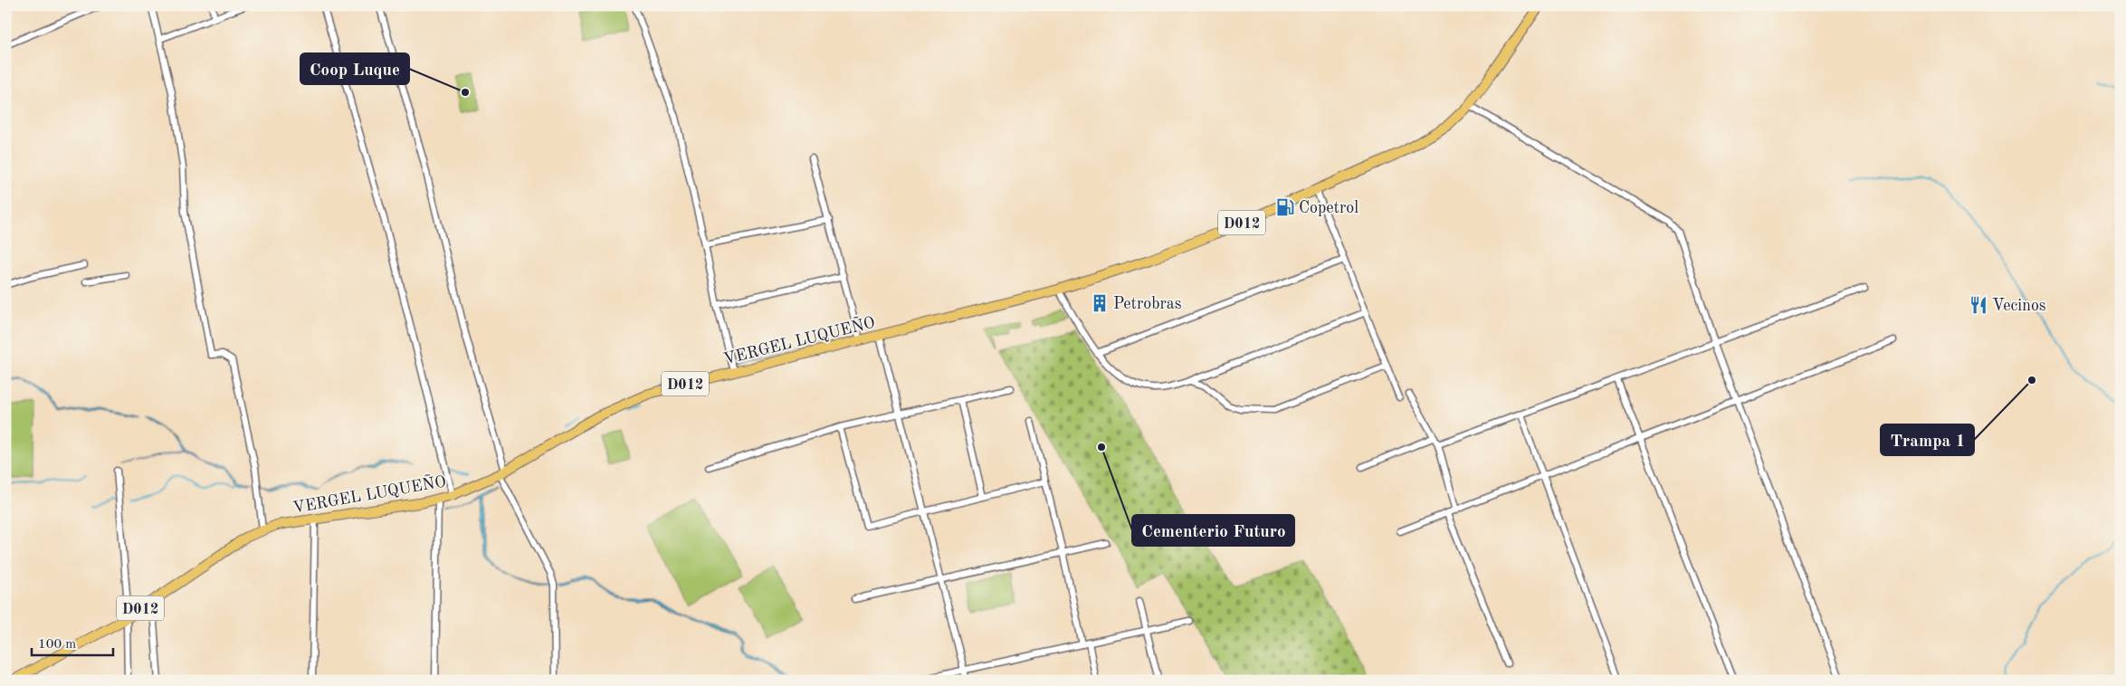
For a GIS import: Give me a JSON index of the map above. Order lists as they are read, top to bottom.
{
  "streets": {
    "main road": ["D012", "VERGEL LUQUEÑO"]
  },
  "places": {
    "other": ["Coop Luque", "Trampa 1", "Cementerio Futuro"],
    "fuel station": ["Copetrol"],
    "building": ["Petrobras"],
    "restaurant": ["Vecinos"]
  },
  "scale_bar": "100 m"
}
